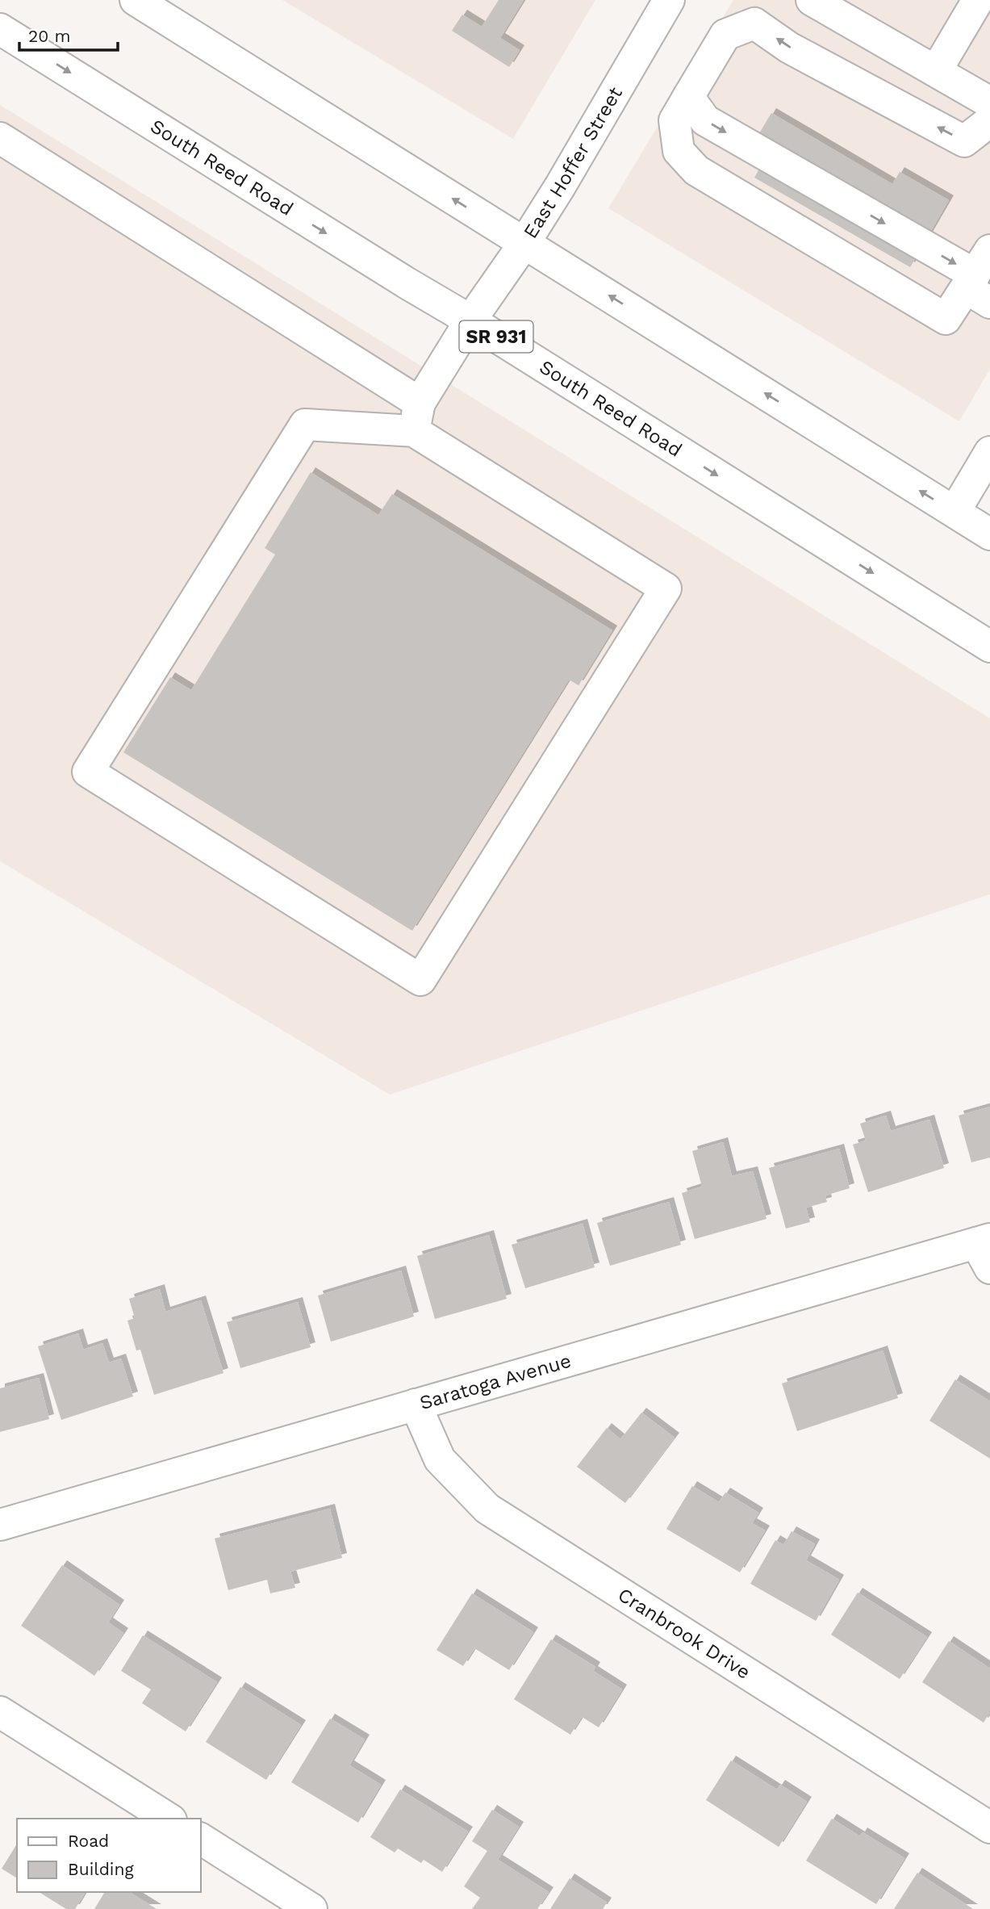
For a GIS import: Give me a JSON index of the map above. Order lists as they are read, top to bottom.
{
  "streets": {
    "street": [
      "East Hoffer Street",
      "South Reed Road",
      "SR 931",
      "Saratoga Avenue",
      "Cranbrook Drive"
    ]
  },
  "crossings": [
    ["East Hoffer Street", "South Reed Road"],
    ["Saratoga Avenue", "Cranbrook Drive"]
  ],
  "legend": ["Road", "Building"],
  "scale_bar": "20 m"
}
